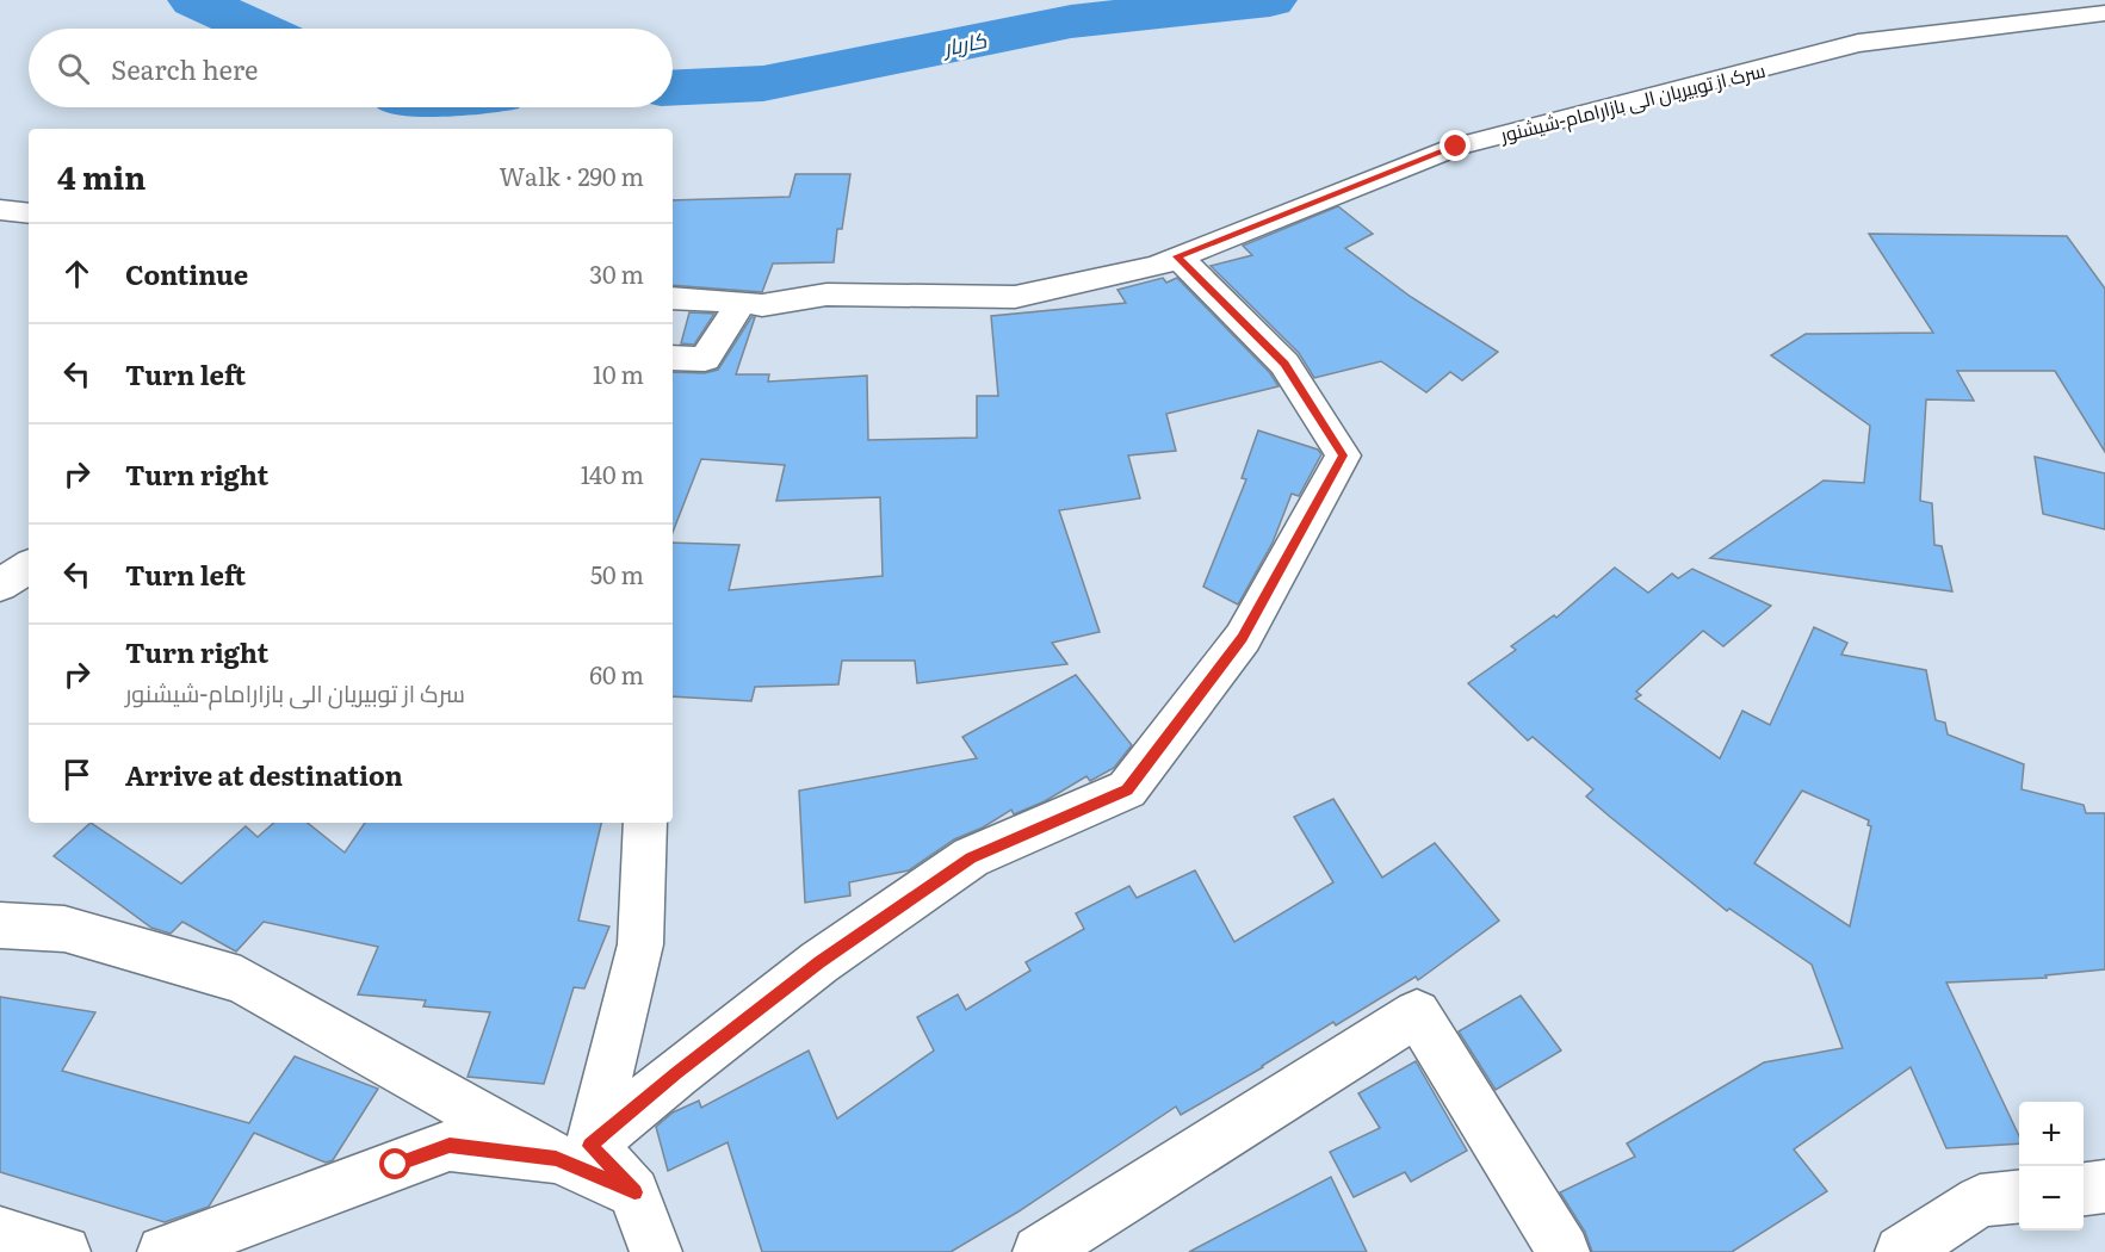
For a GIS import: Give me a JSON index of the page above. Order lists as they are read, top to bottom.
{
  "streets": {
    "street": ["سرک از توبیریان الی بازارامام-شیشنور"]
  },
  "water": ["کاربار"],
  "page": {
    "search": "Search here",
    "heading": ["4 min", "Walk · 290 m"],
    "list": [
      ["Continue", "30 m"],
      ["Turn left", "10 m"],
      ["Turn right", "140 m"],
      ["Turn left", "50 m"],
      ["Turn right", "سرک از توبیریان الی بازارامام-شیشنور", "60 m"],
      "Arrive at destination"
    ],
    "map_buttons": ["+", "−"]
  }
}
